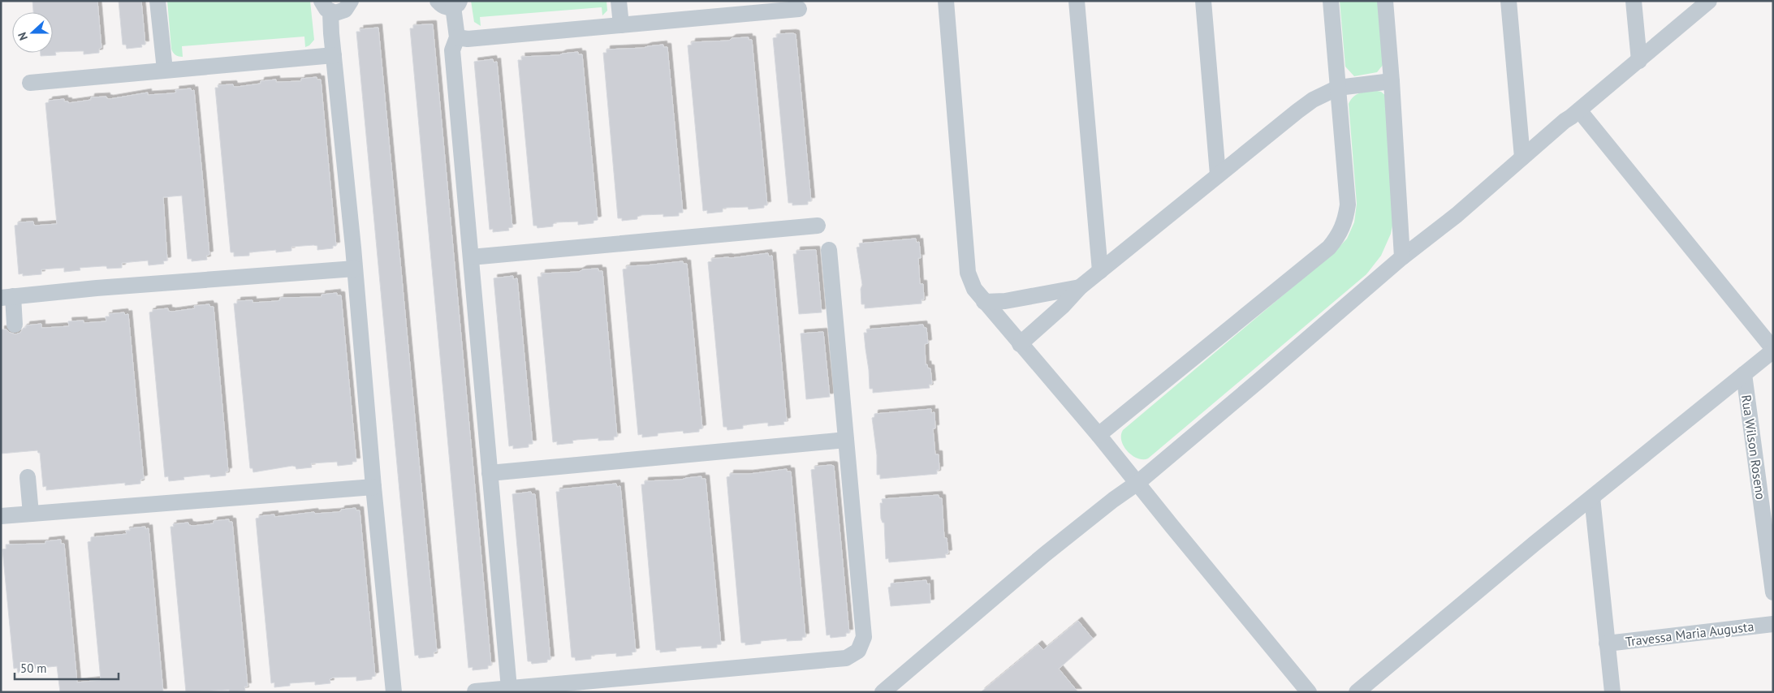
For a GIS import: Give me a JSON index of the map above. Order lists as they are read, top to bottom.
{
  "streets": {
    "street": ["Rua Wilson Roseno", "Travessa Maria Augusta"]
  },
  "scale_bar": "50 m",
  "north": "left"
}
